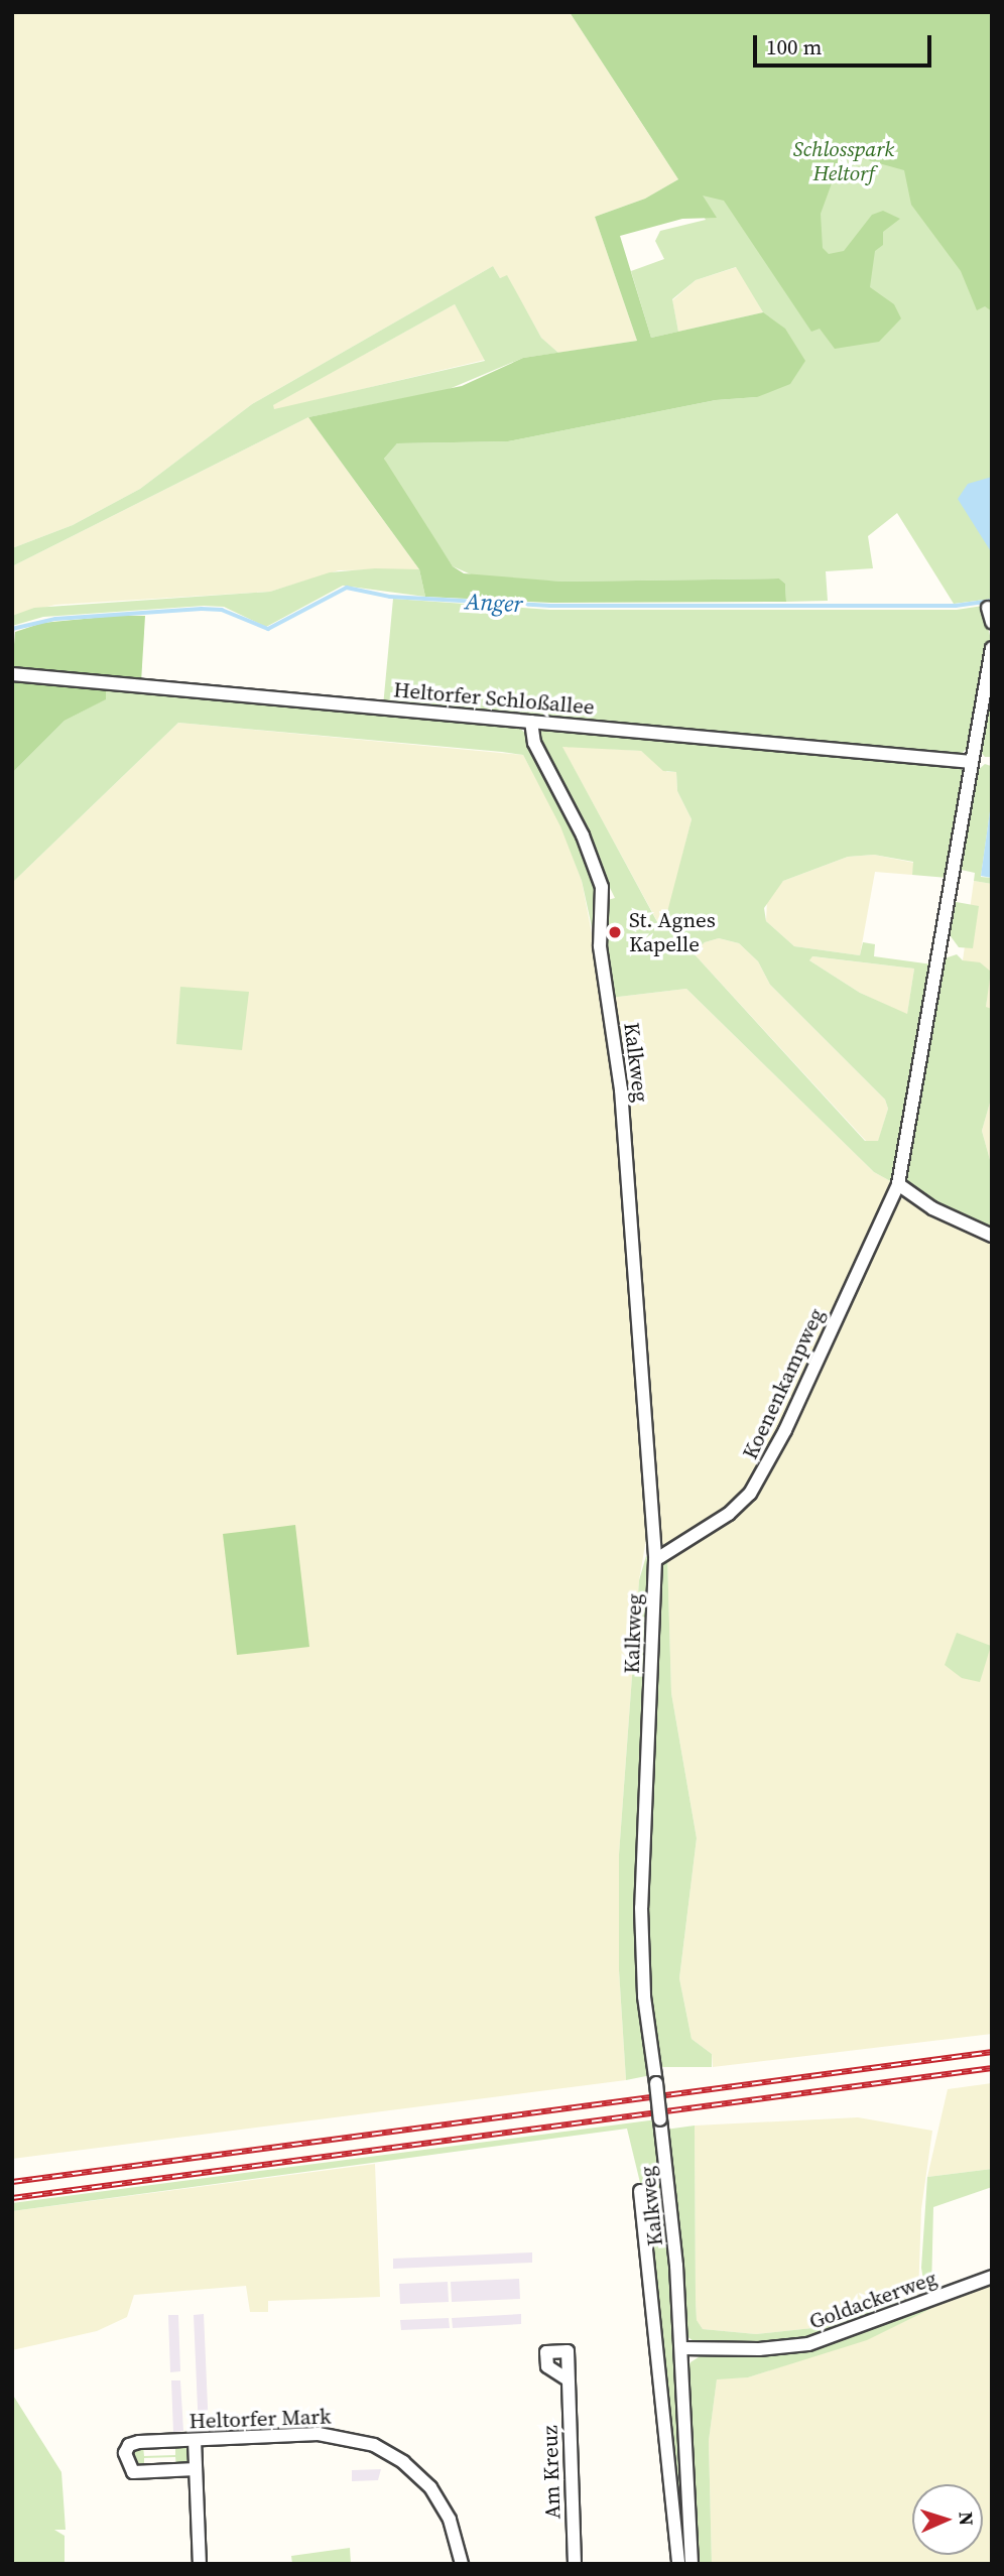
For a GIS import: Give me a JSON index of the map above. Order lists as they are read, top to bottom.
{
  "streets": {
    "street": [
      "Heltorfer Schloßallee",
      "Kalkweg",
      "Koenenkampweg",
      "Goldackerweg",
      "Heltorfer Mark",
      "Am Kreuz"
    ]
  },
  "crossings": [
    ["Heltorfer Schloßallee", "Kalkweg"],
    ["Kalkweg", "Koenenkampweg"],
    ["Kalkweg", "Goldackerweg"]
  ],
  "water": ["Anger"],
  "parks": ["Schlosspark Heltorf"],
  "places": ["St. Agnes Kapelle"],
  "scale_bar": "100 m",
  "north": "right"
}
